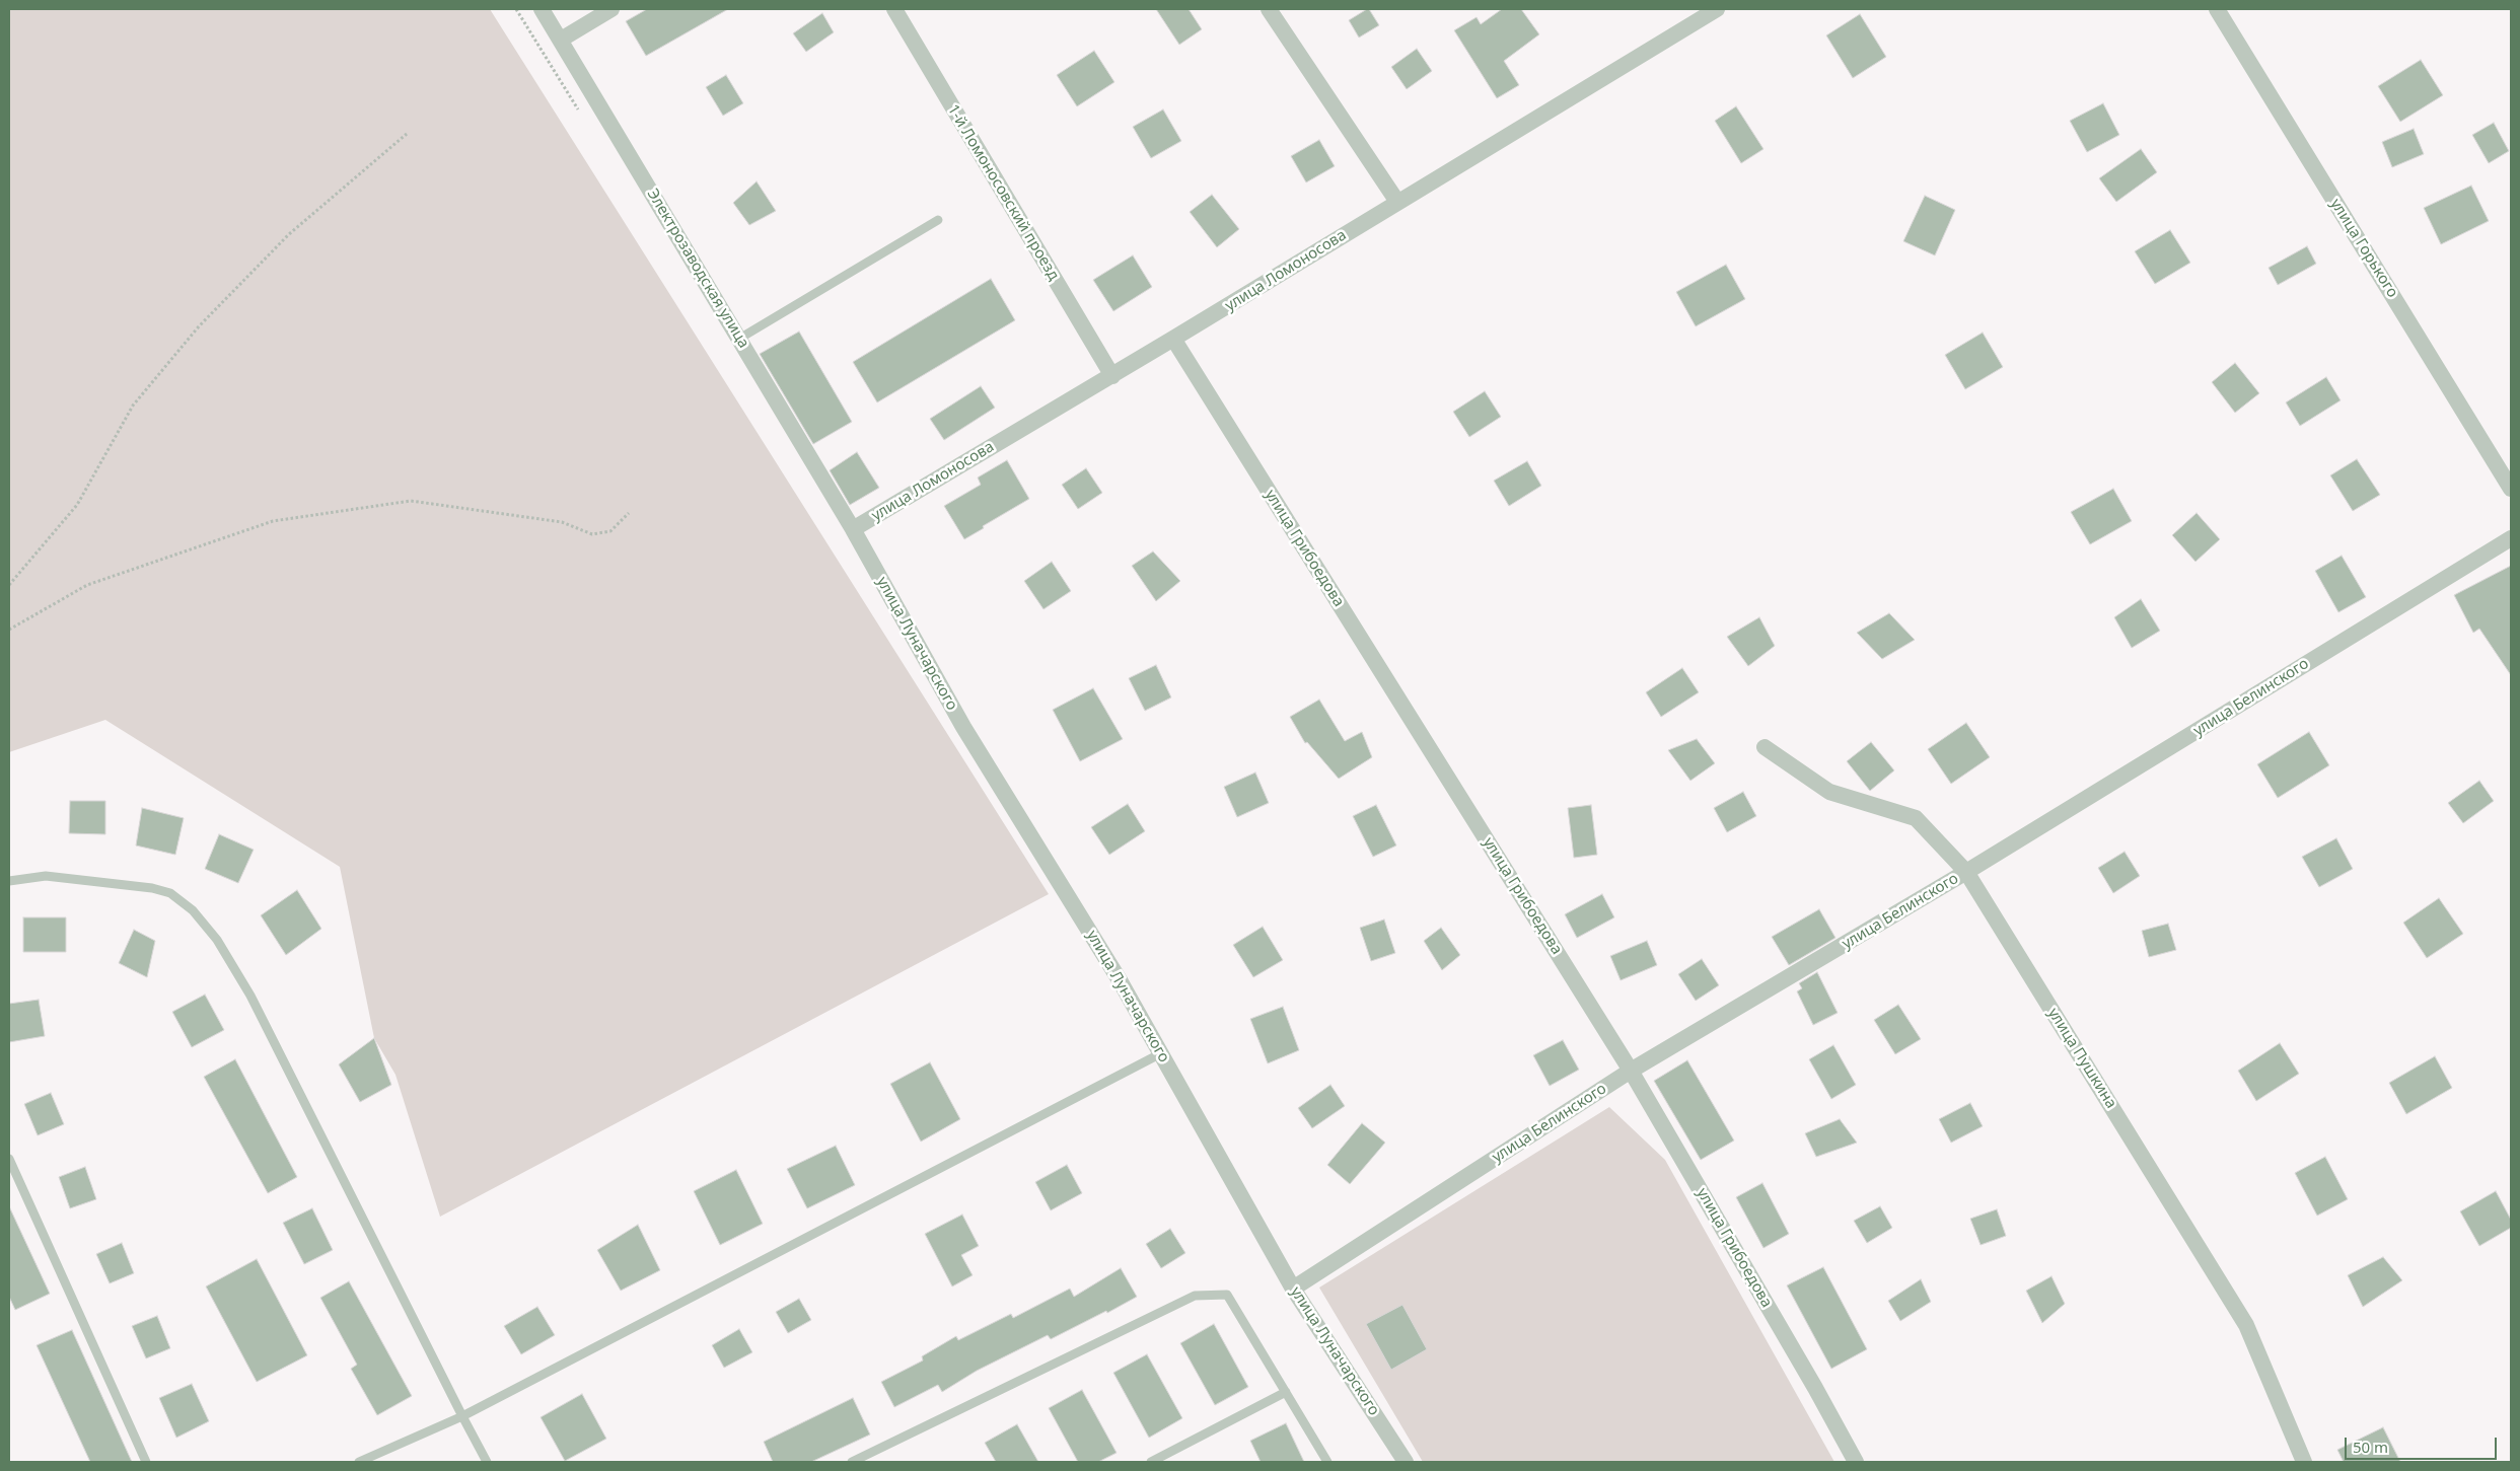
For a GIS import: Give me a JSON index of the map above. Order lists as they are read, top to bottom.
{
  "streets": {
    "street": [
      "1-й Ломоносовский проезд",
      "улица Горького",
      "Электрозаводская улица",
      "улица Ломоносова",
      "улица Грибоедова",
      "улица Луначарского",
      "улица Белинского",
      "улица Пушкина"
    ]
  },
  "crossings": [
    ["1-й Ломоносовский проезд", "улица Ломоносова"],
    ["Электрозаводская улица", "улица Ломоносова"],
    ["Электрозаводская улица", "улица Луначарского"],
    ["улица Ломоносова", "улица Грибоедова"],
    ["улица Ломоносова", "улица Луначарского"],
    ["улица Грибоедова", "улица Белинского"],
    ["улица Луначарского", "улица Белинского"],
    ["улица Белинского", "улица Пушкина"]
  ],
  "scale_bar": "50 m"
}
